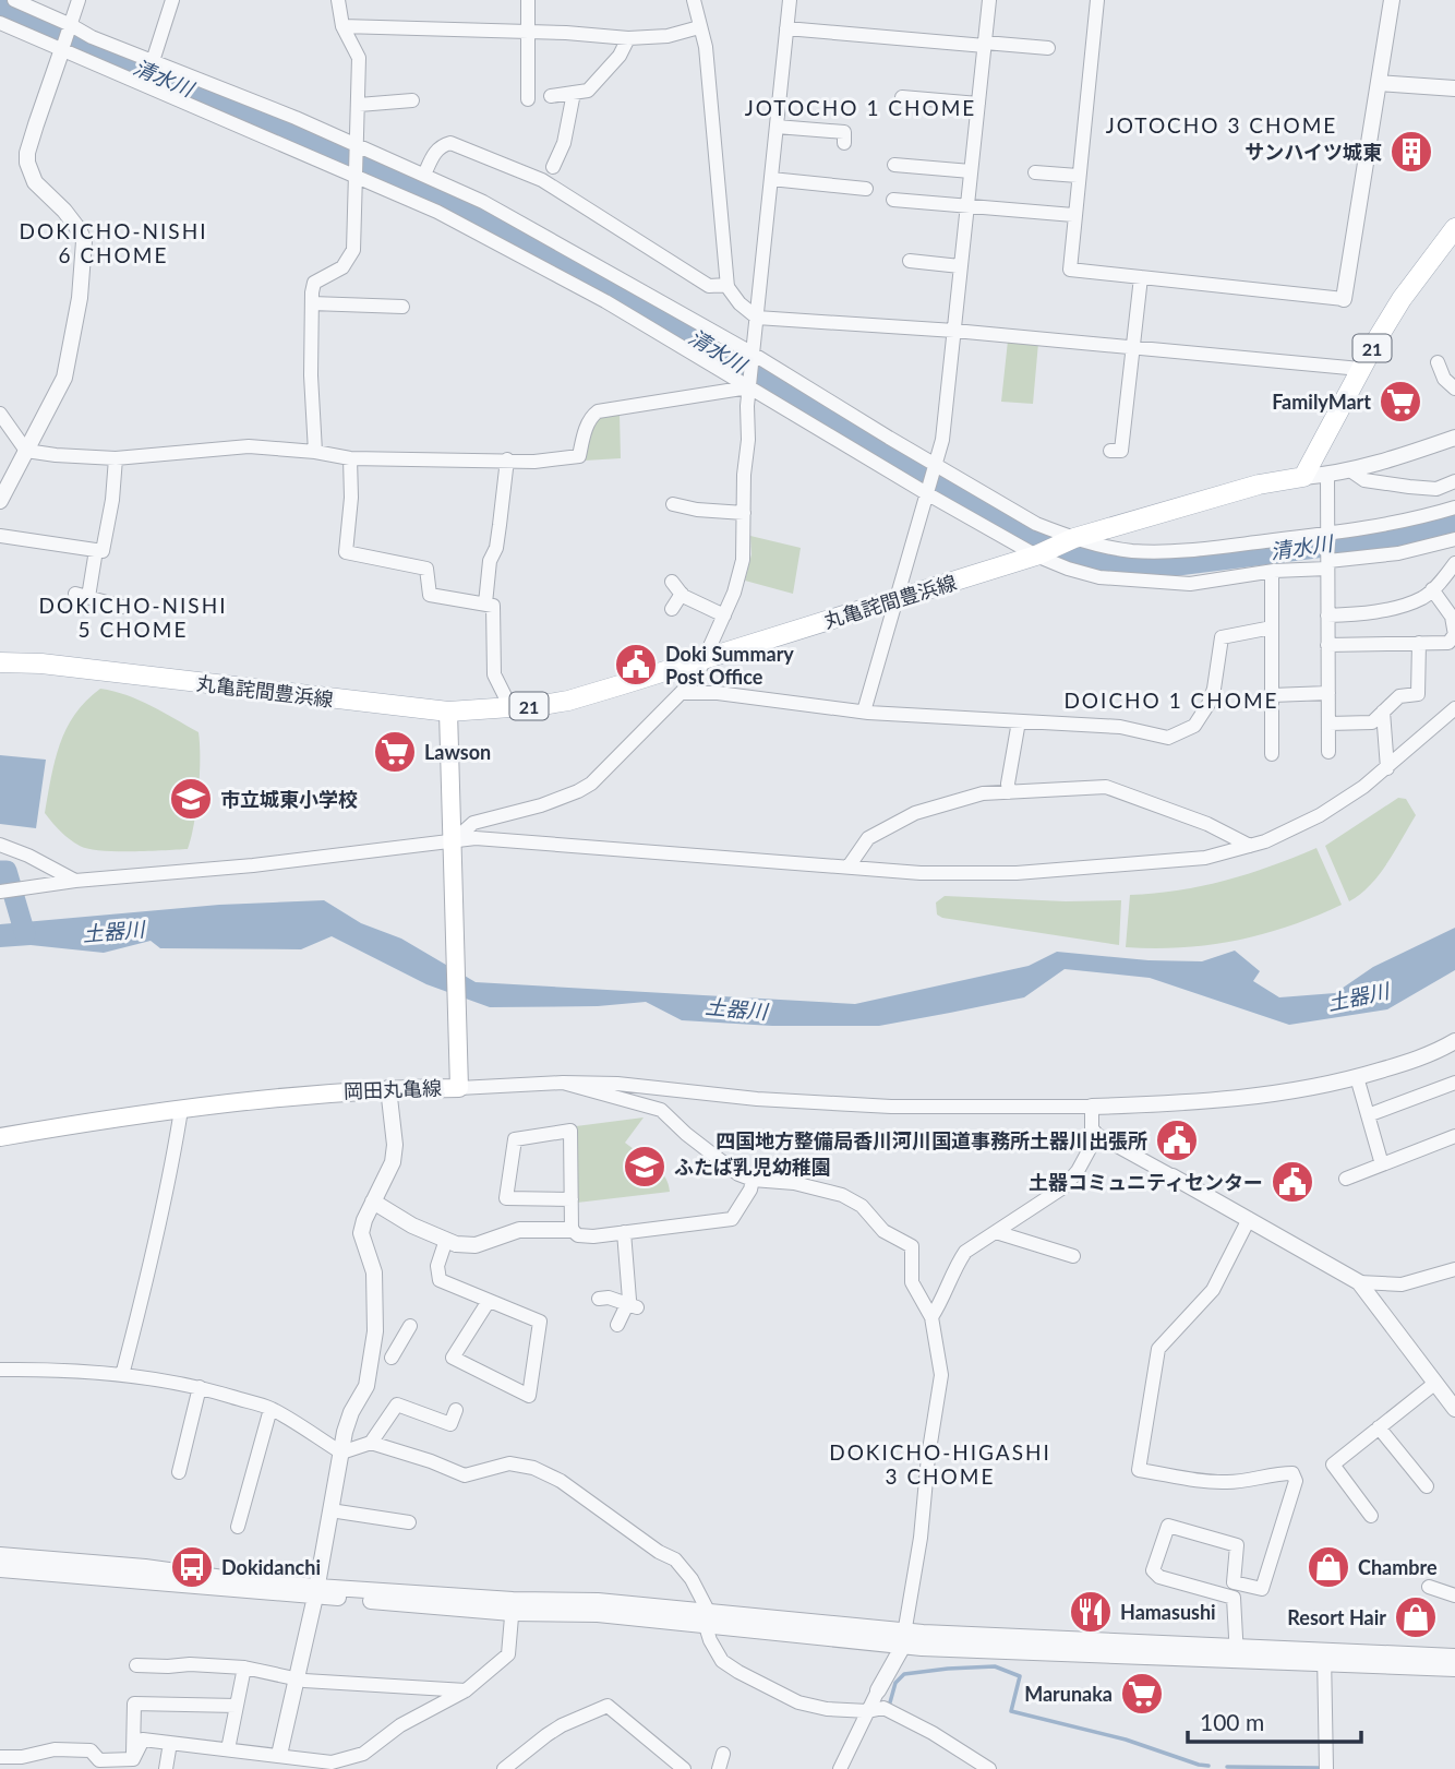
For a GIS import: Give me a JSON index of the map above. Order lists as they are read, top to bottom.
{
  "streets": {
    "main road": ["21", "丸亀詫間豊浜線", "岡田丸亀線"]
  },
  "crossings": [
    ["21", "丸亀詫間豊浜線"],
    ["丸亀詫間豊浜線", "岡田丸亀線"]
  ],
  "districts": [
    "JOTOCHO 1 CHOME",
    "JOTOCHO 3 CHOME",
    "DOKICHO-NISHI 6 CHOME",
    "DOKICHO-NISHI 5 CHOME",
    "DOICHO 1 CHOME",
    "DOKICHO-HIGASHI 3 CHOME"
  ],
  "water": ["清水川", "土器川"],
  "places": {
    "building": ["サンハイツ城東"],
    "supermarket": ["FamilyMart", "Lawson", "Marunaka"],
    "public building": ["Doki Summary Post Office", "四国地方整備局香川河川国道事務所土器川出張所", "土器コミュニティセンター"],
    "school or university": ["市立城東小学校", "ふたば乳児幼稚園"],
    "bus stop": ["Dokidanchi"],
    "shop": ["Chambre", "Resort Hair"],
    "restaurant": ["Hamasushi"]
  },
  "scale_bar": "100 m"
}
